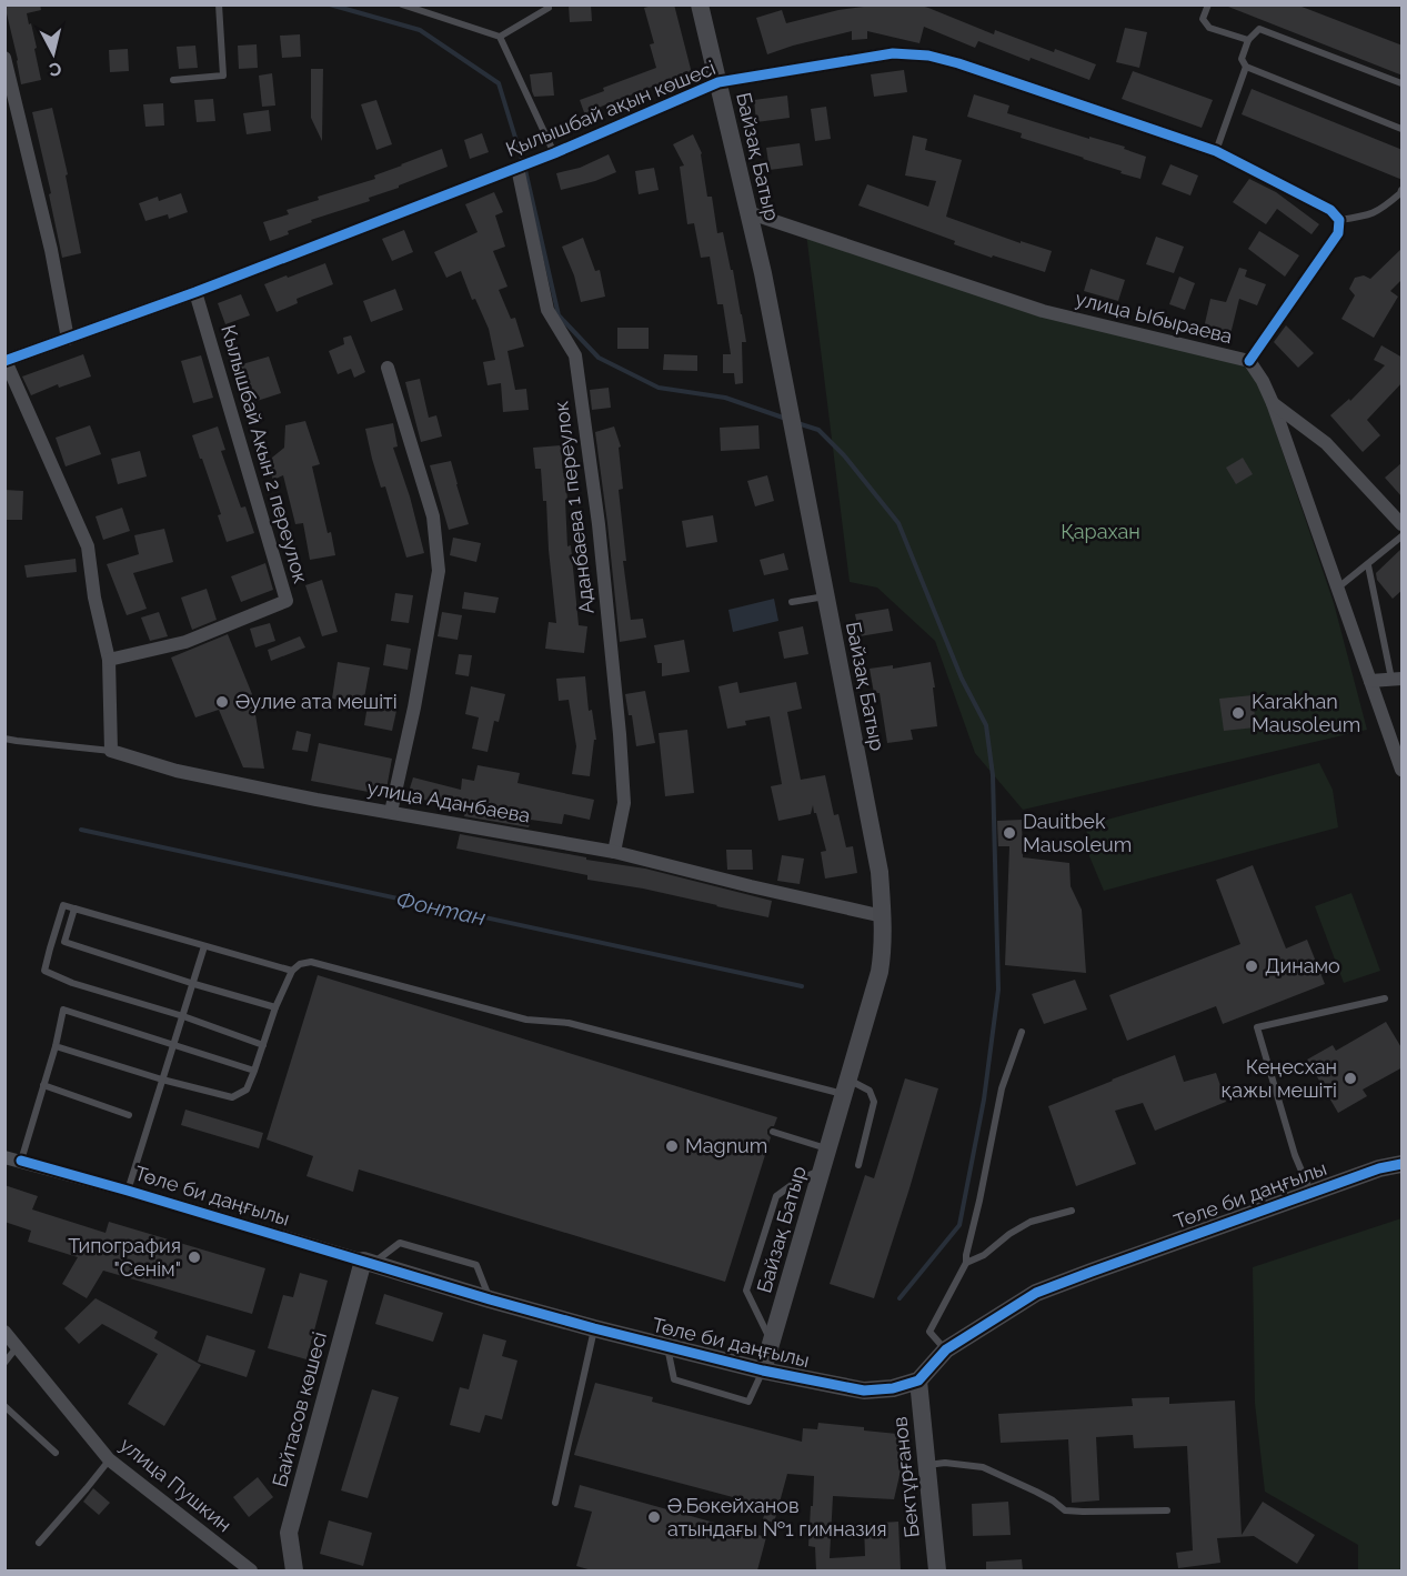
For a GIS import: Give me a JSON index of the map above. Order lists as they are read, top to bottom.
{
  "streets": {
    "street": [
      "Қылышбай ақын көшесі",
      "Байзақ Батыр",
      "улица Ыбыраева",
      "Кылышбай Акын 2 переулок",
      "Аданбаева 1 переулок",
      "улица Аданбаева",
      "Төле би даңғылы",
      "Байтасов көшесі",
      "Бектұрғанов",
      "улица Пушкин"
    ]
  },
  "crossings": [
    ["Қылышбай ақын көшесі", "Байзақ Батыр"],
    ["Қылышбай ақын көшесі", "Кылышбай Акын 2 переулок"],
    ["Қылышбай ақын көшесі", "Аданбаева 1 переулок"],
    ["Байзақ Батыр", "улица Ыбыраева"],
    ["Байзақ Батыр", "улица Аданбаева"],
    ["Байзақ Батыр", "Төле би даңғылы"],
    ["Аданбаева 1 переулок", "улица Аданбаева"],
    ["Төле би даңғылы", "Байтасов көшесі"],
    ["Төле би даңғылы", "Бектұрғанов"]
  ],
  "water": ["Фонтан"],
  "parks": ["Қарахан"],
  "places": [
    "Әулие ата мешіті",
    "Karakhan Mausoleum",
    "Dauitbek Mausoleum",
    "Динамо",
    "Кеңесхан қажы мешіті",
    "Magnum",
    "Типография \"Сенім\"",
    "Ә.Бөкейханов атындағы №1 гимназия"
  ],
  "north": "bottom"
}
